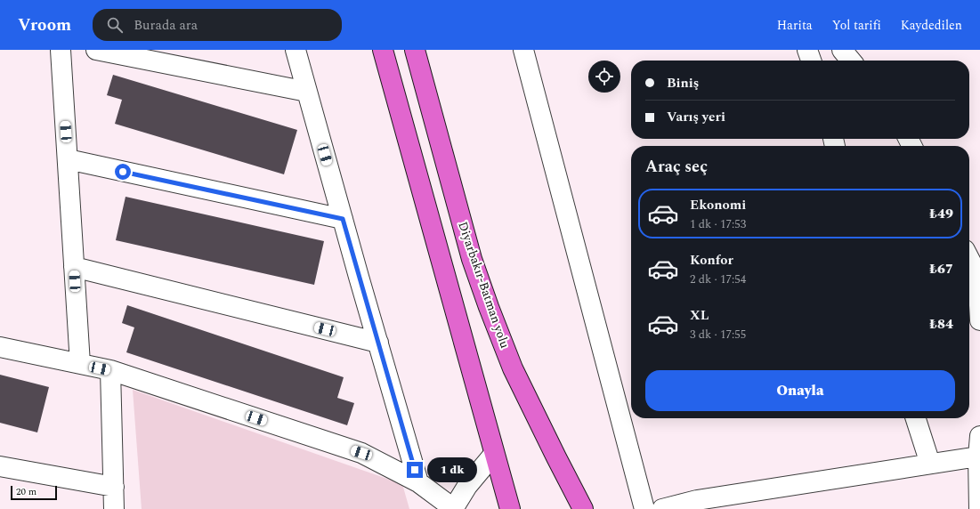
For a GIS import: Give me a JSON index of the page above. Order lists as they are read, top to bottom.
{
  "streets": {
    "highway": ["Diyarbakır-Batman yolu"]
  },
  "scale_bar": "20 m",
  "page": {
    "header": "Vroom",
    "search": "Burada ara",
    "nav": ["Harita", "Yol tarifi", "Kaydedilen"],
    "banner": ["Biniş", "Varış yeri"],
    "heading": "Araç seç",
    "list": [
      {
        "name": "Ekonomi",
        "note": "1 dk · 17:53",
        "value": "₺49"
      },
      {
        "name": "Konfor",
        "note": "2 dk · 17:54",
        "value": "₺67"
      },
      {
        "name": "XL",
        "note": "3 dk · 17:55",
        "value": "₺84"
      }
    ],
    "buttons": "Onayla",
    "bubble": "1 dk",
    "scale": "20 m"
  }
}
